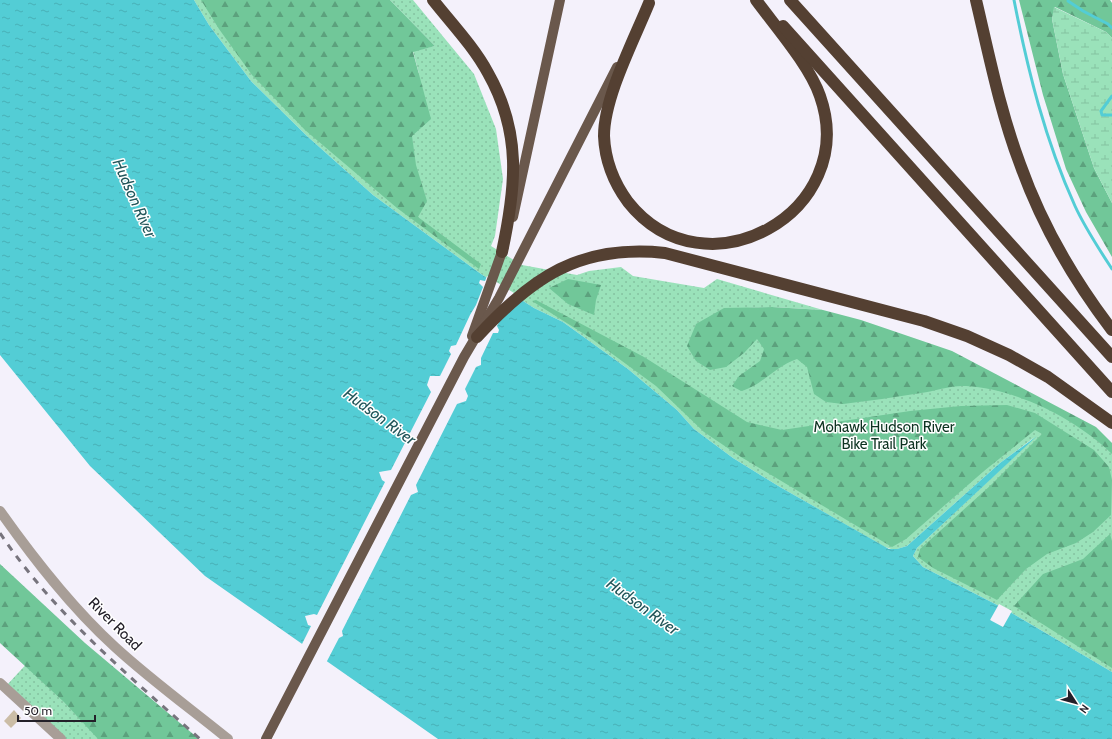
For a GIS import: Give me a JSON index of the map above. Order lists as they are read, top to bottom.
{
  "streets": {
    "street": ["River Road"]
  },
  "water": ["Hudson River"],
  "parks": ["Mohawk Hudson River Bike Trail Park"],
  "scale_bar": "50 m",
  "north": "bottom right"
}
